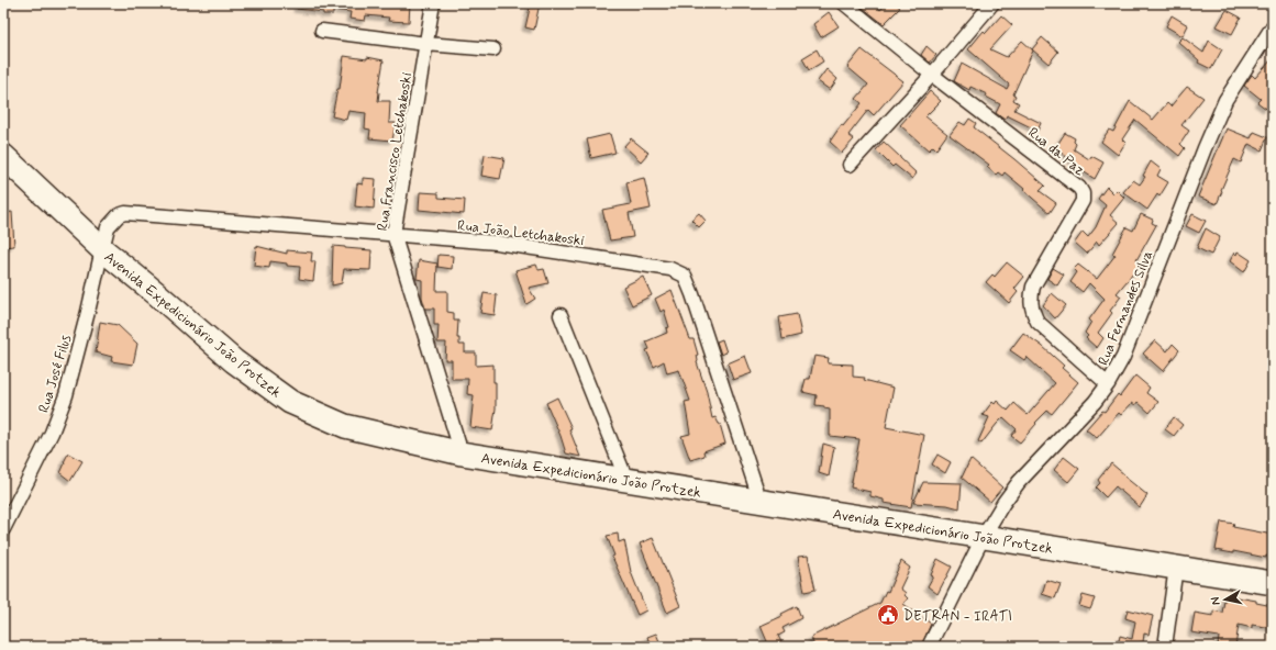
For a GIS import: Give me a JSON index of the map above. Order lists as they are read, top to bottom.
{
  "streets": {
    "highway": ["Avenida Expedicionário João Protzek"],
    "street": [
      "Rua da Paz",
      "Rua Francisco Letchakoski",
      "Rua João Letchakoski",
      "Rua Fernandes Silva",
      "Rua José Filus"
    ]
  },
  "crossings": [
    ["Rua da Paz", "Rua Fernandes Silva"],
    ["Rua Francisco Letchakoski", "Rua João Letchakoski"],
    ["Rua Francisco Letchakoski", "Avenida Expedicionário João Protzek"],
    ["Rua João Letchakoski", "Avenida Expedicionário João Protzek"],
    ["Rua João Letchakoski", "Rua José Filus"],
    ["Rua Fernandes Silva", "Avenida Expedicionário João Protzek"],
    ["Avenida Expedicionário João Protzek", "Rua José Filus"]
  ],
  "places": {
    "public building": ["DETRAN - IRATI"]
  },
  "north": "left"
}
